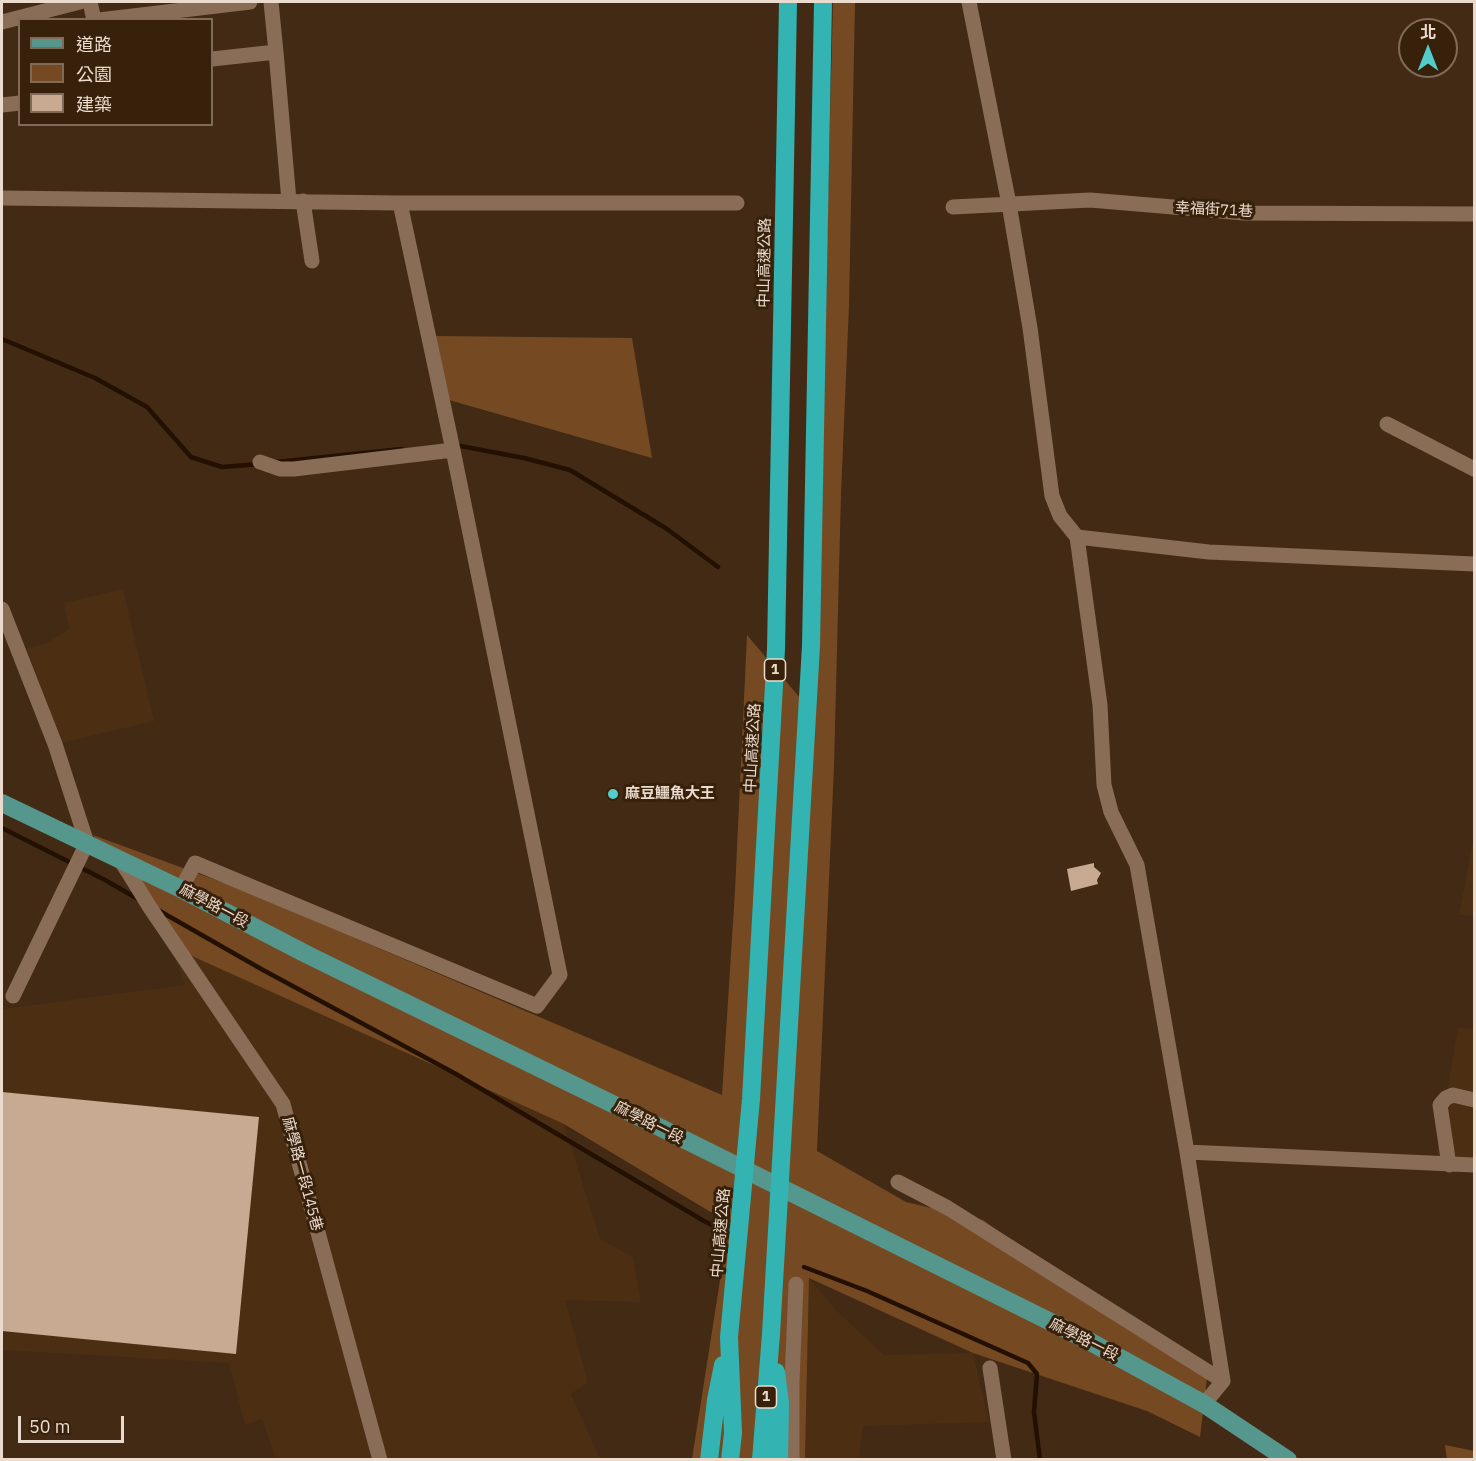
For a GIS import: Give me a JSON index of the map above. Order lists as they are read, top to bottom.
{
  "streets": {
    "highway": ["中山高速公路", "1"],
    "main road": ["麻學路一段"],
    "lane": ["幸福街71巷", "麻學路一段145巷"]
  },
  "crossings": [
    ["麻學路一段", "麻學路一段145巷"]
  ],
  "places": ["麻豆鱷魚大王"],
  "legend": ["道路", "公園", "建築"],
  "scale_bar": "50 m",
  "north": "top"
}
